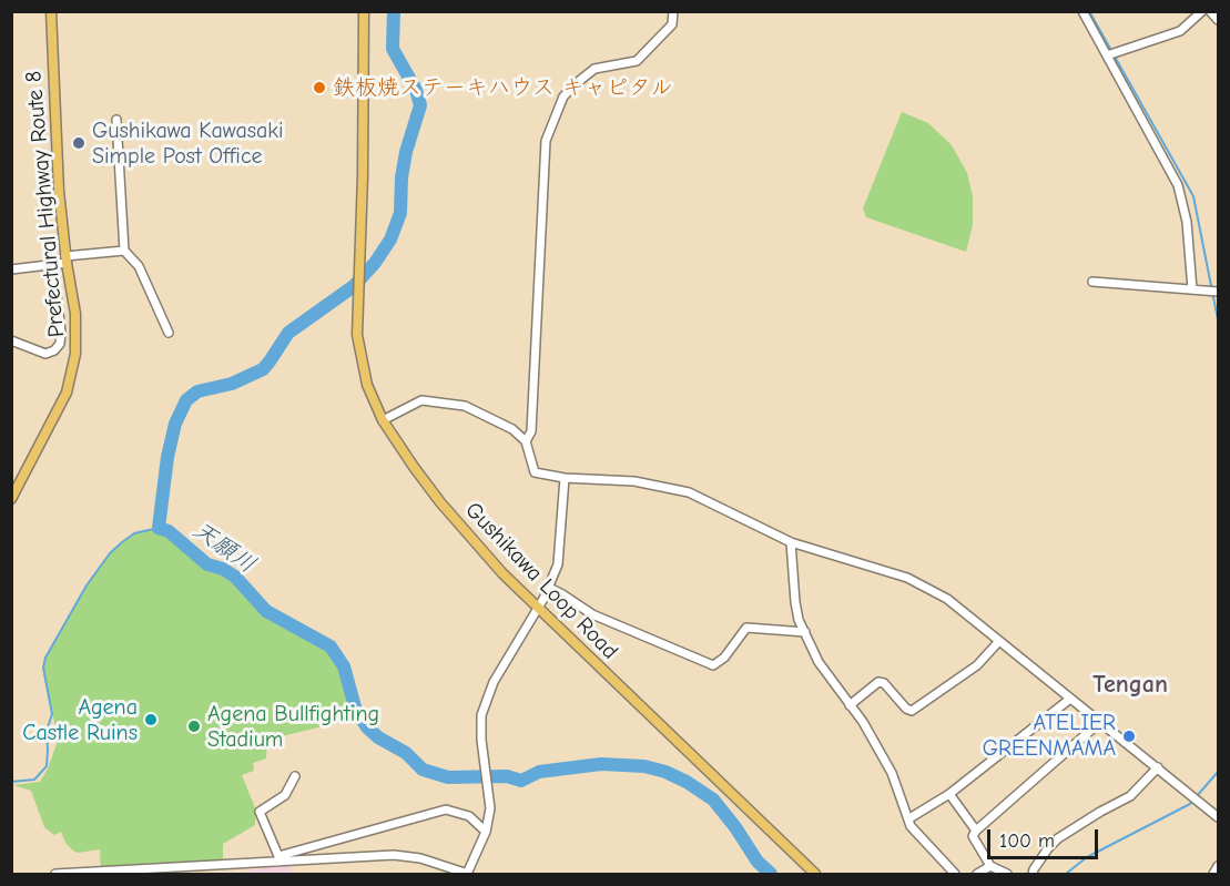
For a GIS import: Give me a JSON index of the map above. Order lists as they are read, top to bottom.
{
  "streets": {
    "main road": ["Prefectural Highway Route 8", "Gushikawa Loop Road"]
  },
  "districts": ["Tengan"],
  "water": ["天願川"],
  "places": [
    "鉄板焼ステーキハウス キャピタル",
    "Gushikawa Kawasaki Simple Post Office",
    "Agena Castle Ruins",
    "Agena Bullfighting Stadium",
    "ATELIER GREENMAMA"
  ],
  "scale_bar": "100 m"
}
